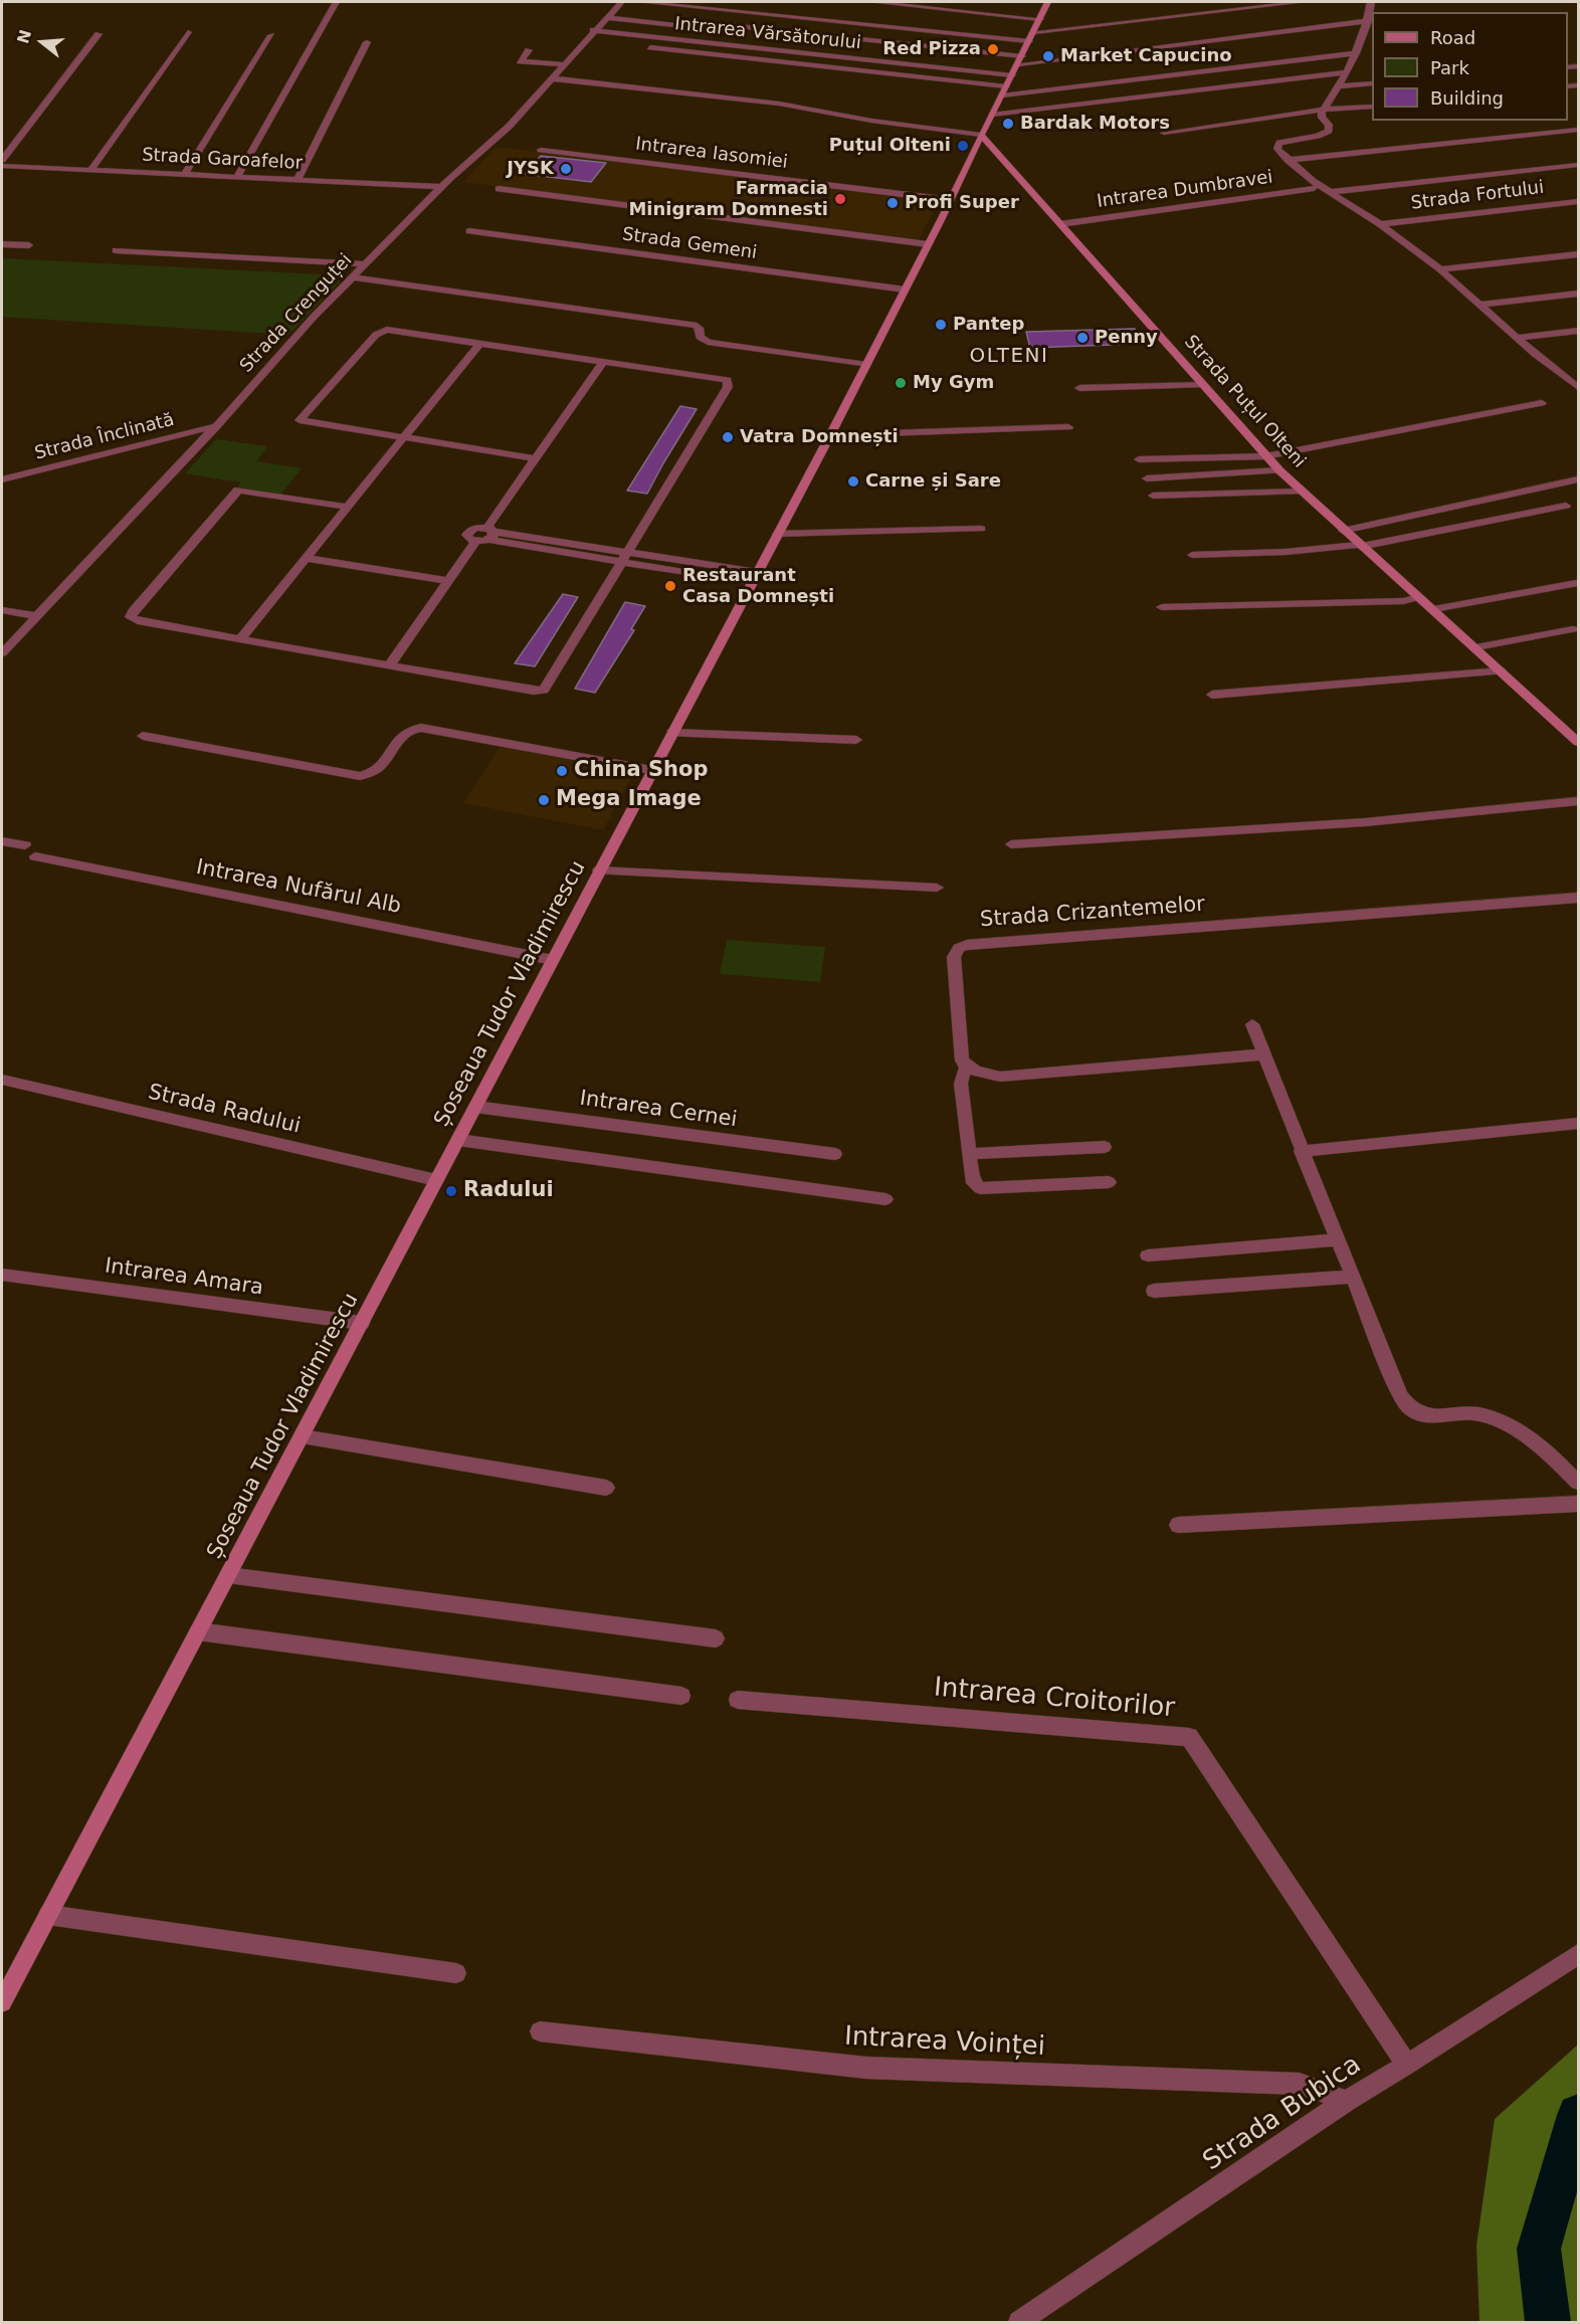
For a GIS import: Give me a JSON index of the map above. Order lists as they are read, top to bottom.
{
  "streets": {
    "main road": ["Strada Puțul Olteni", "Șoseaua Tudor Vladimirescu"],
    "street": [
      "Intrarea Vărsătorului",
      "Intrarea Iasomiei",
      "Strada Garoafelor",
      "Intrarea Dumbravei",
      "Strada Fortului",
      "Strada Gemeni",
      "Strada Crenguței",
      "Strada Înclinată",
      "Intrarea Nufărul Alb",
      "Strada Crizantemelor",
      "Strada Radului",
      "Intrarea Cernei",
      "Intrarea Amara",
      "Intrarea Croitorilor",
      "Intrarea Voinței",
      "Strada Bubica"
    ]
  },
  "crossings": [
    ["Intrarea Vărsătorului", "Strada Crenguței"],
    ["Intrarea Vărsătorului", "Șoseaua Tudor Vladimirescu"],
    ["Intrarea Iasomiei", "Șoseaua Tudor Vladimirescu"],
    ["Strada Garoafelor", "Strada Crenguței"],
    ["Intrarea Dumbravei", "Strada Puțul Olteni"],
    ["Strada Gemeni", "Șoseaua Tudor Vladimirescu"],
    ["Strada Crenguței", "Strada Înclinată"],
    ["Strada Puțul Olteni", "Șoseaua Tudor Vladimirescu"],
    ["Intrarea Nufărul Alb", "Șoseaua Tudor Vladimirescu"],
    ["Șoseaua Tudor Vladimirescu", "Strada Radului"],
    ["Șoseaua Tudor Vladimirescu", "Intrarea Cernei"],
    ["Șoseaua Tudor Vladimirescu", "Intrarea Amara"],
    ["Intrarea Croitorilor", "Strada Bubica"],
    ["Intrarea Voinței", "Strada Bubica"]
  ],
  "districts": ["OLTENI"],
  "places": [
    "Red Pizza",
    "Market Capucino",
    "Bardak Motors",
    "Puțul Olteni",
    "JYSK",
    "Farmacia Minigram Domnesti",
    "Profi Super",
    "Pantep",
    "Penny",
    "My Gym",
    "Vatra Domnești",
    "Carne și Sare",
    "Restaurant Casa Domnești",
    "China Shop",
    "Mega Image",
    "Radului"
  ],
  "legend": ["Road", "Park", "Building"],
  "north": "left"
}
